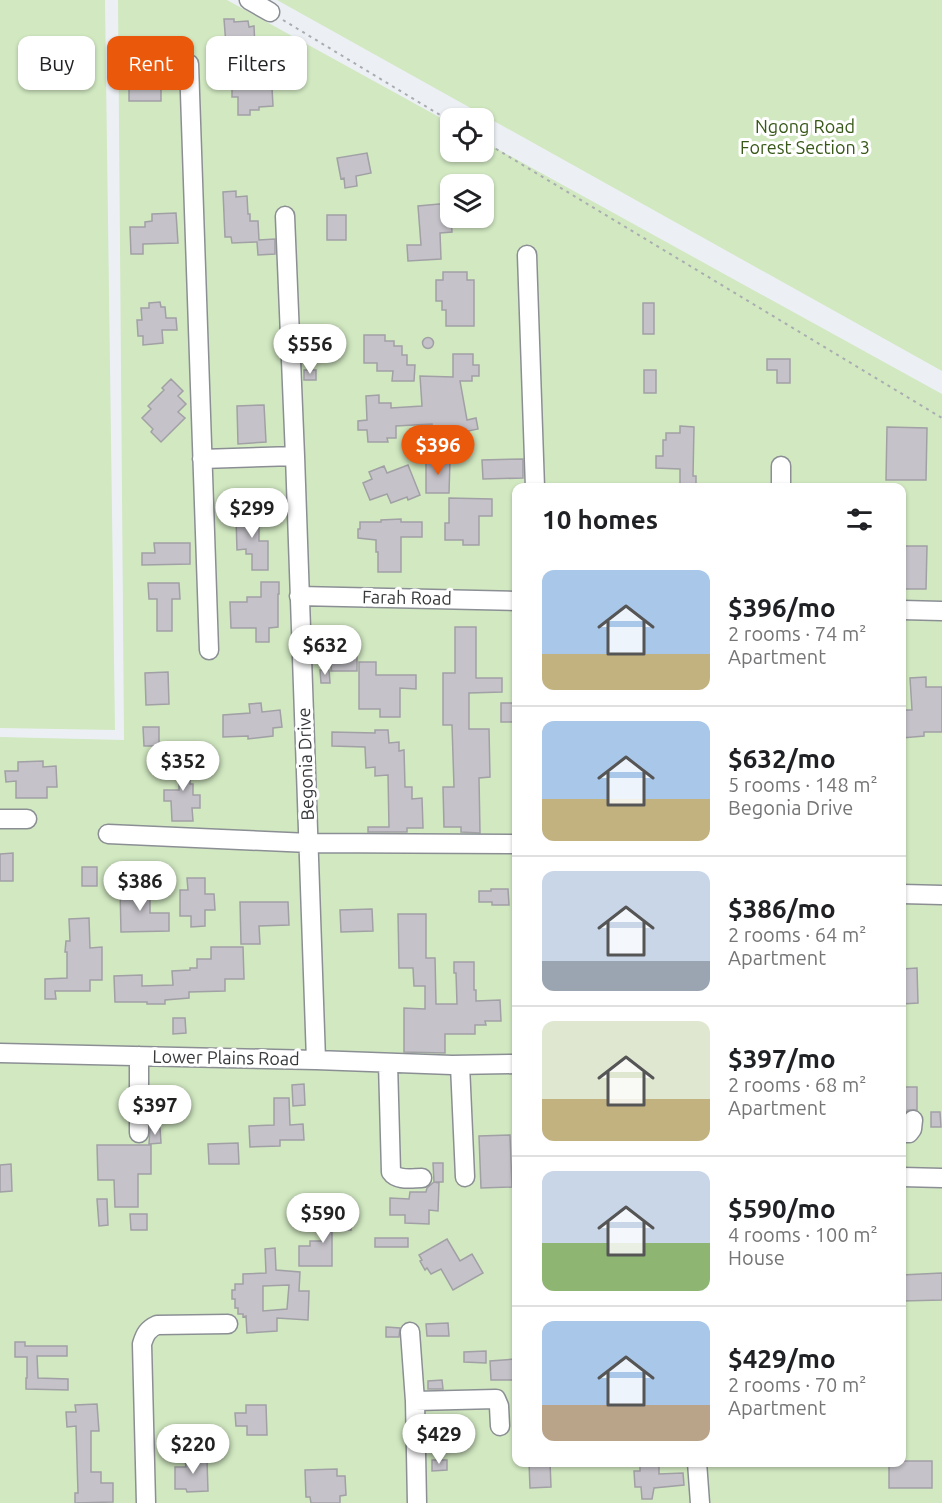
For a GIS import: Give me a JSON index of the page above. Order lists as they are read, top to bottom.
{
  "streets": {
    "street": ["Farah Road", "Begonia Drive", "Lower Plains Road"]
  },
  "crossings": [
    ["Farah Road", "Begonia Drive"],
    ["Begonia Drive", "Lower Plains Road"]
  ],
  "parks": ["Ngong Road Forest Section 3"],
  "page": {
    "chip": ["Buy", "Rent", "Filters"],
    "price": [
      "$556",
      "$396",
      "$299",
      "$632",
      "$352",
      "$386",
      "$397",
      "$590",
      "$429",
      "$220"
    ],
    "heading": "10 homes",
    "list": [
      {
        "name": "$396/mo",
        "note": "2 rooms · 74 m² · Apartment"
      },
      {
        "name": "$632/mo",
        "note": "5 rooms · 148 m² · Begonia Drive"
      },
      {
        "name": "$386/mo",
        "note": "2 rooms · 64 m² · Apartment"
      },
      {
        "name": "$397/mo",
        "note": "2 rooms · 68 m² · Apartment"
      },
      {
        "name": "$590/mo",
        "note": "4 rooms · 100 m² · House"
      },
      {
        "name": "$429/mo",
        "note": "2 rooms · 70 m² · Apartment"
      }
    ]
  }
}
